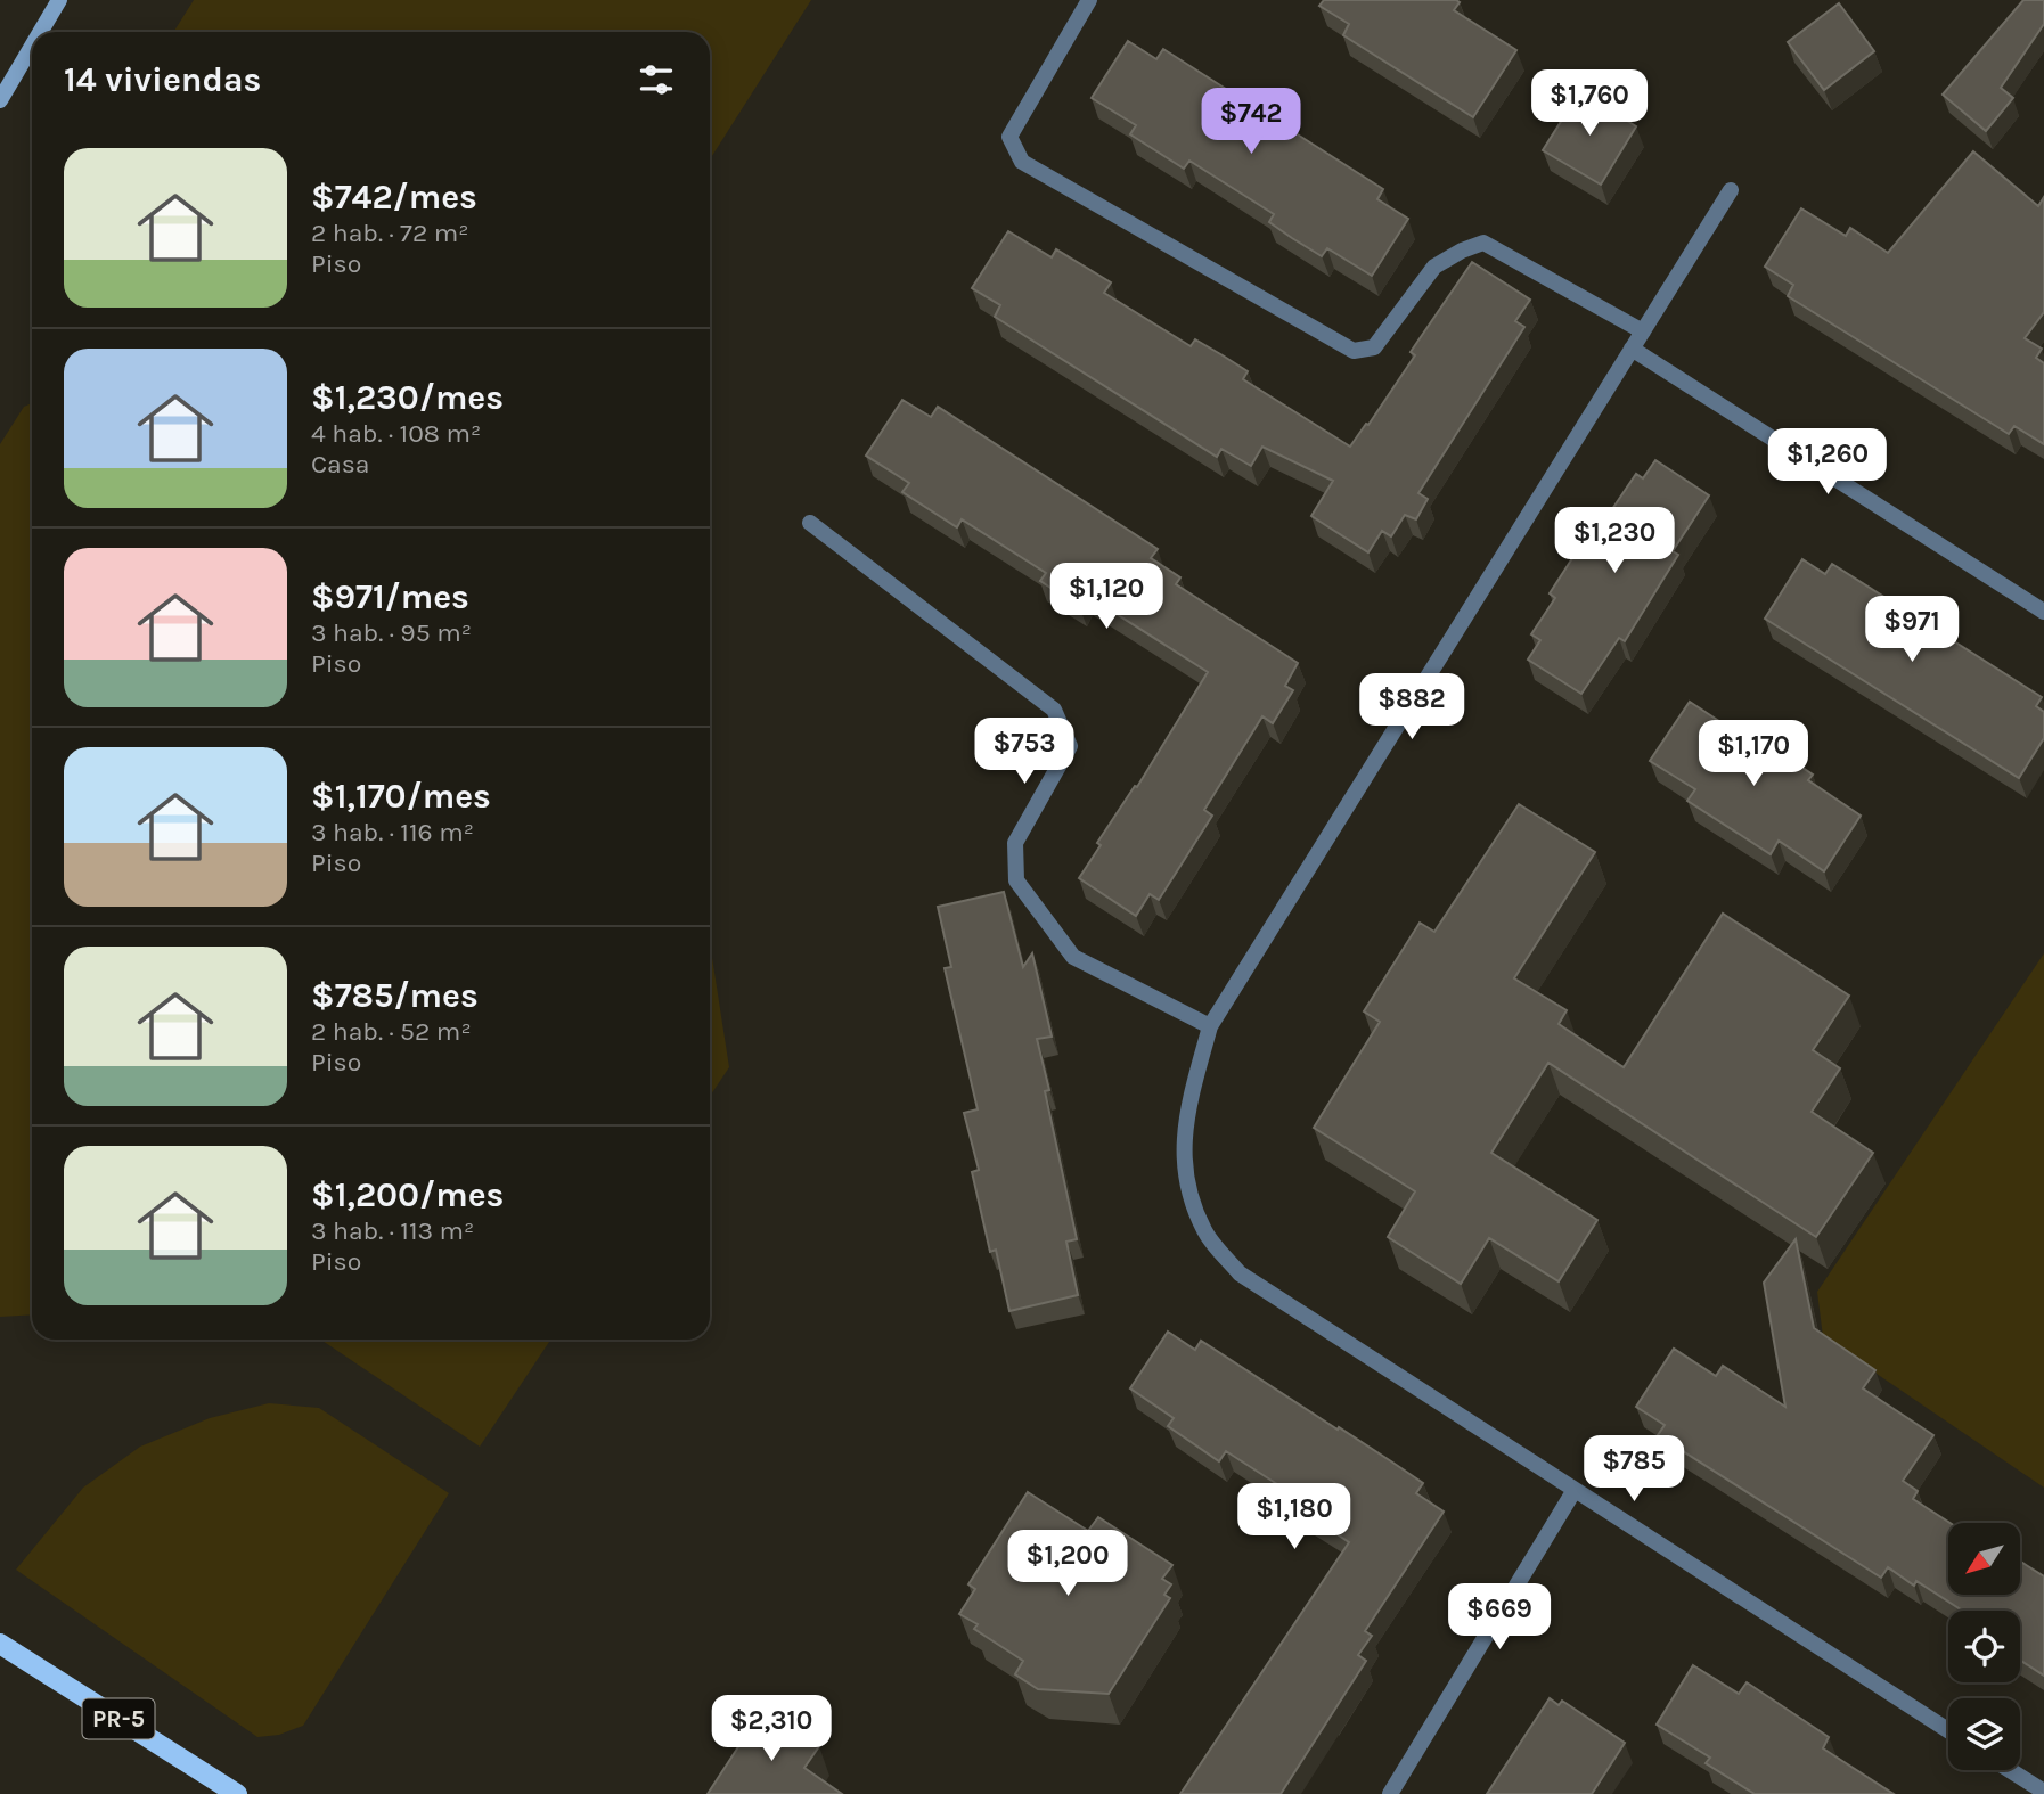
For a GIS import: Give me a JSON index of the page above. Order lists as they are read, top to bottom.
{
  "streets": {
    "main road": ["PR-5"]
  },
  "north": "bottom left",
  "page": {
    "heading": "14 viviendas",
    "price": [
      "$1,760",
      "$742",
      "$1,260",
      "$1,230",
      "$1,120",
      "$971",
      "$882",
      "$753",
      "$1,170",
      "$785",
      "$1,180",
      "$1,200",
      "$669",
      "$2,310"
    ],
    "list": [
      {
        "name": "$742/mes",
        "note": "2 hab. · 72 m² · Piso"
      },
      {
        "name": "$1,230/mes",
        "note": "4 hab. · 108 m² · Casa"
      },
      {
        "name": "$971/mes",
        "note": "3 hab. · 95 m² · Piso"
      },
      {
        "name": "$1,170/mes",
        "note": "3 hab. · 116 m² · Piso"
      },
      {
        "name": "$785/mes",
        "note": "2 hab. · 52 m² · Piso"
      },
      {
        "name": "$1,200/mes",
        "note": "3 hab. · 113 m² · Piso"
      }
    ]
  }
}
